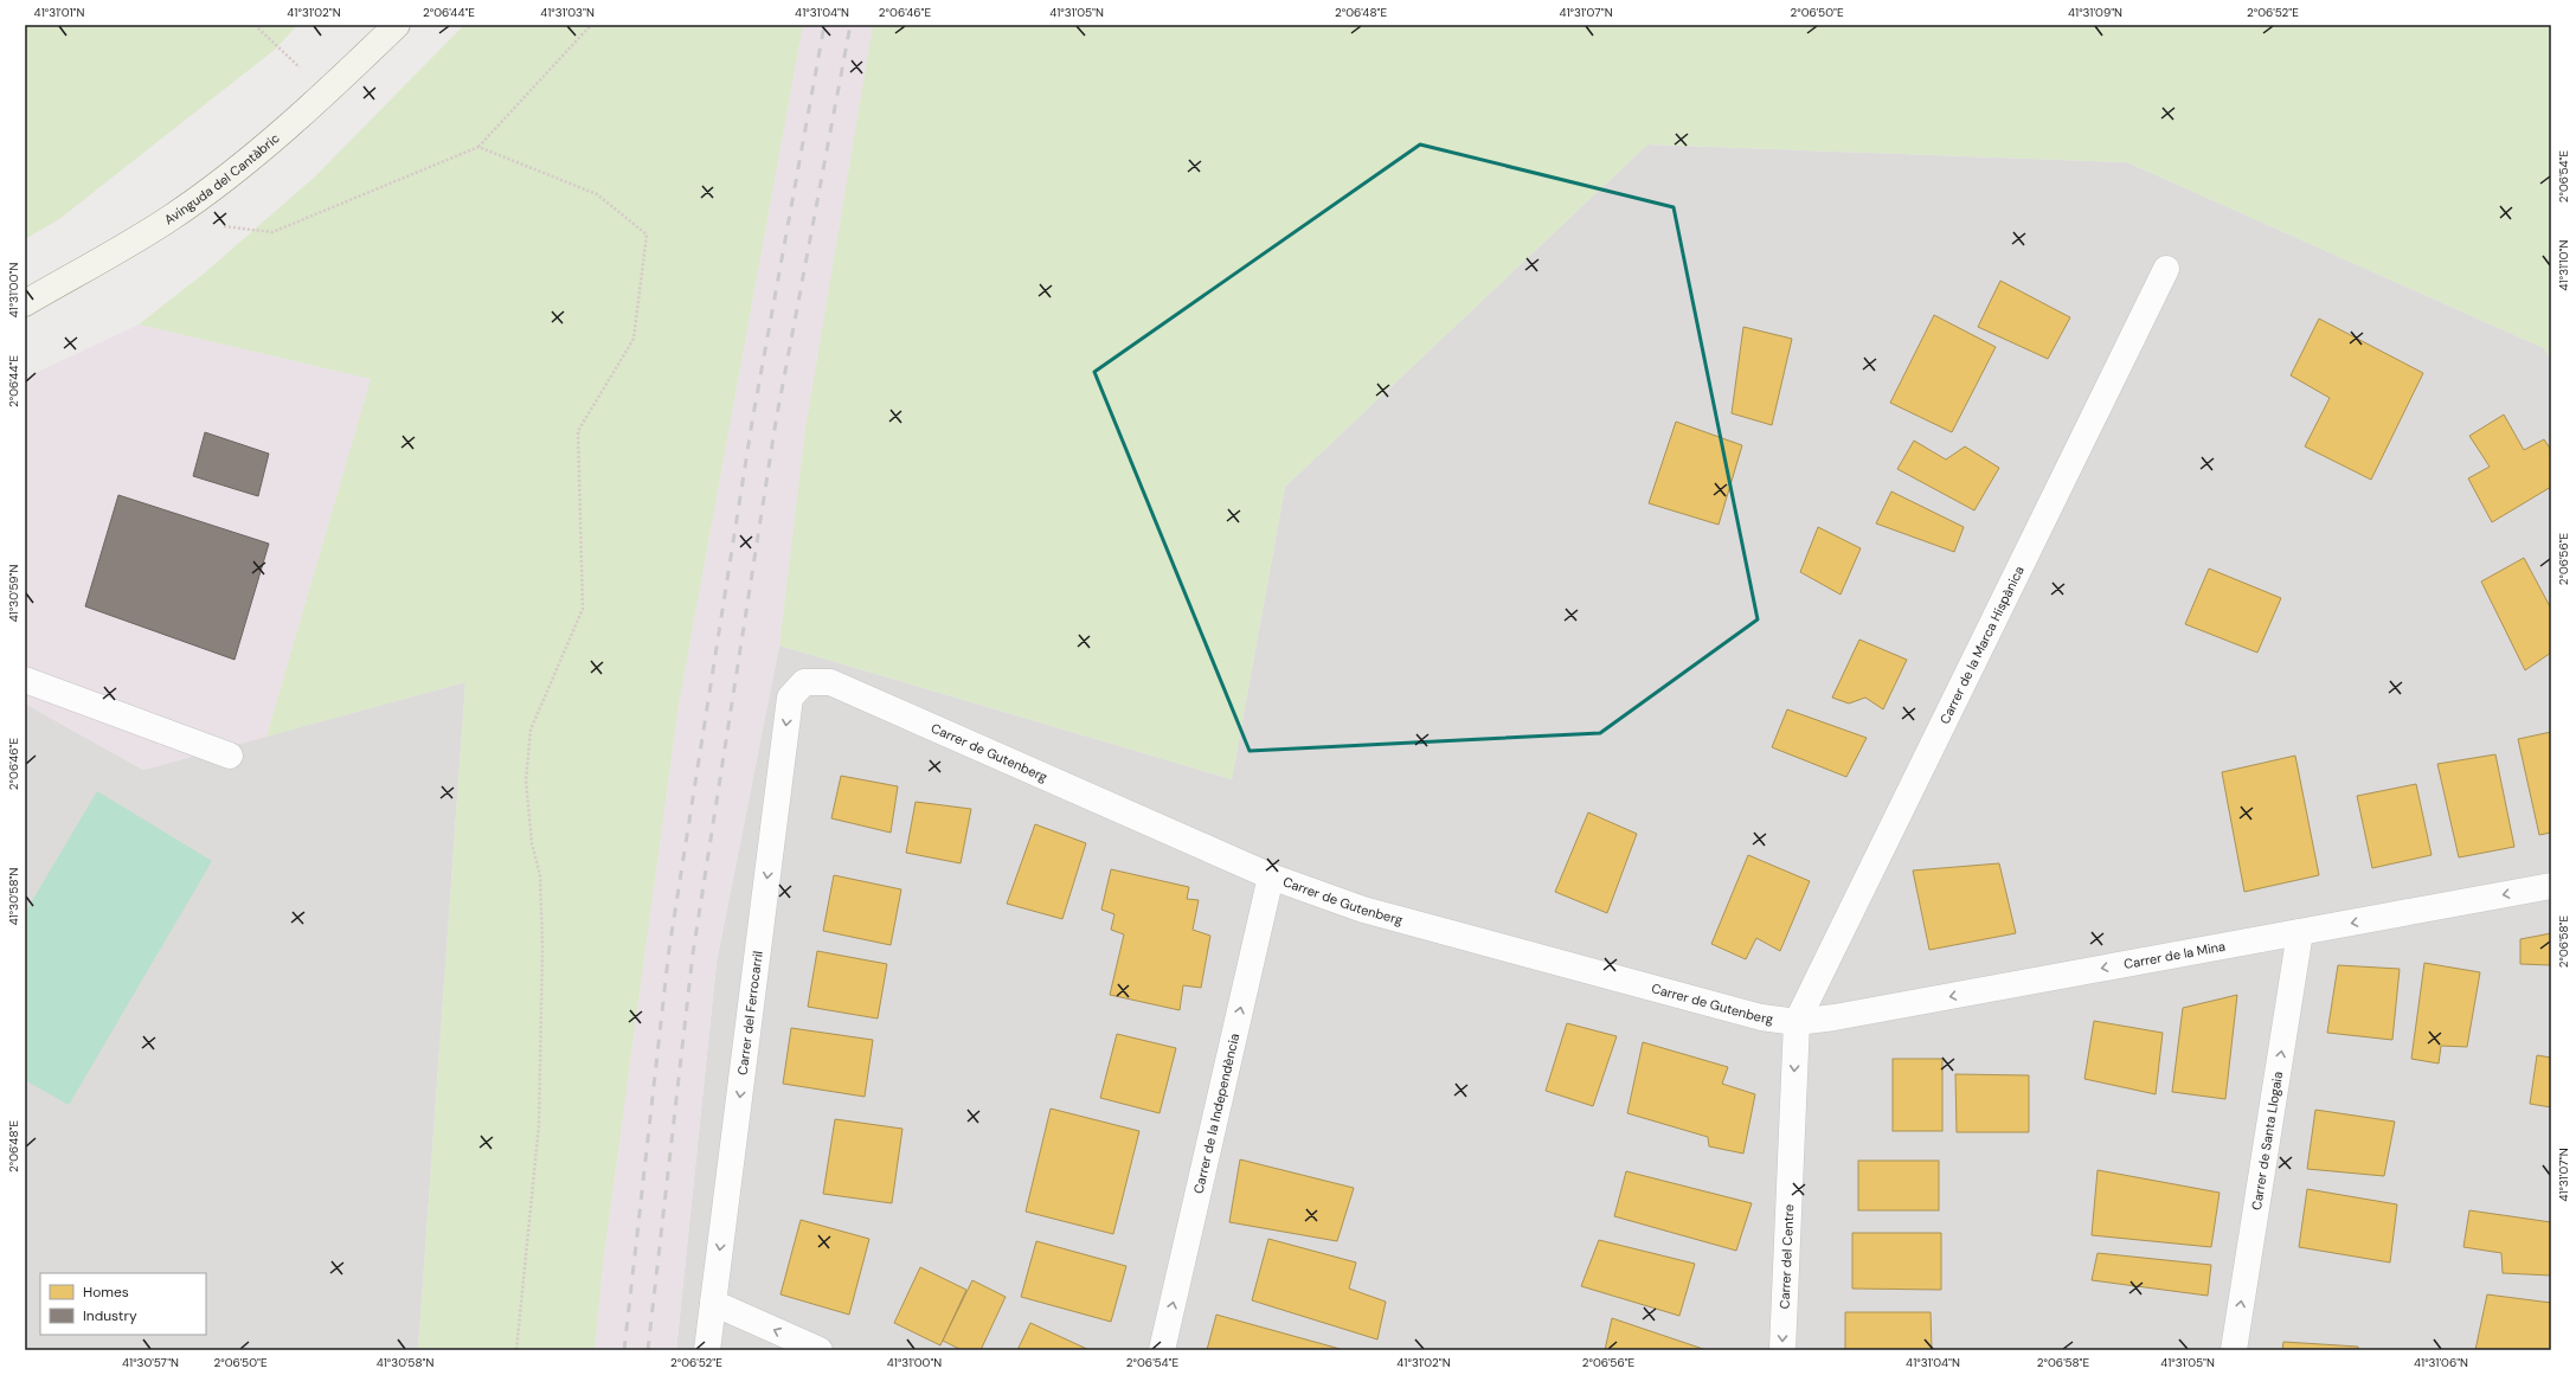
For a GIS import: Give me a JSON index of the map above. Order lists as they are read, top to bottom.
{
  "streets": {
    "street": [
      "Avinguda del Cantàbric",
      "Carrer de la Marca Hispànica",
      "Carrer de Gutenberg",
      "Carrer de la Mina",
      "Carrer del Ferrocarril",
      "Carrer de la Independència",
      "Carrer de Santa Llogaia",
      "Carrer del Centre"
    ]
  },
  "crossings": [
    ["Carrer de la Marca Hispànica", "Carrer de Gutenberg"],
    ["Carrer de la Marca Hispànica", "Carrer de la Mina"],
    ["Carrer de la Marca Hispànica", "Carrer del Centre"],
    ["Carrer de Gutenberg", "Carrer de la Mina"],
    ["Carrer de Gutenberg", "Carrer del Ferrocarril"],
    ["Carrer de Gutenberg", "Carrer de la Independència"],
    ["Carrer de Gutenberg", "Carrer del Centre"],
    ["Carrer de la Mina", "Carrer de Santa Llogaia"],
    ["Carrer de la Mina", "Carrer del Centre"]
  ],
  "one_way": [
    "Carrer de la Mina",
    "Carrer del Ferrocarril",
    "Carrer de la Independència",
    "Carrer de Santa Llogaia",
    "Carrer del Centre"
  ],
  "legend": ["Homes", "Industry"],
  "coordinates": [
    "41°31'01\"N",
    "41°31'02\"N",
    "2°06'44\"E",
    "41°31'03\"N",
    "41°31'04\"N",
    "2°06'46\"E",
    "41°31'05\"N",
    "2°06'48\"E",
    "41°31'07\"N",
    "2°06'50\"E",
    "41°31'09\"N",
    "2°06'52\"E",
    "2°06'54\"E",
    "41°31'10\"N",
    "41°31'00\"N",
    "2°06'56\"E",
    "41°30'59\"N",
    "41°30'58\"N",
    "2°06'58\"E",
    "41°30'57\"N",
    "41°31'06\"N"
  ]
}
